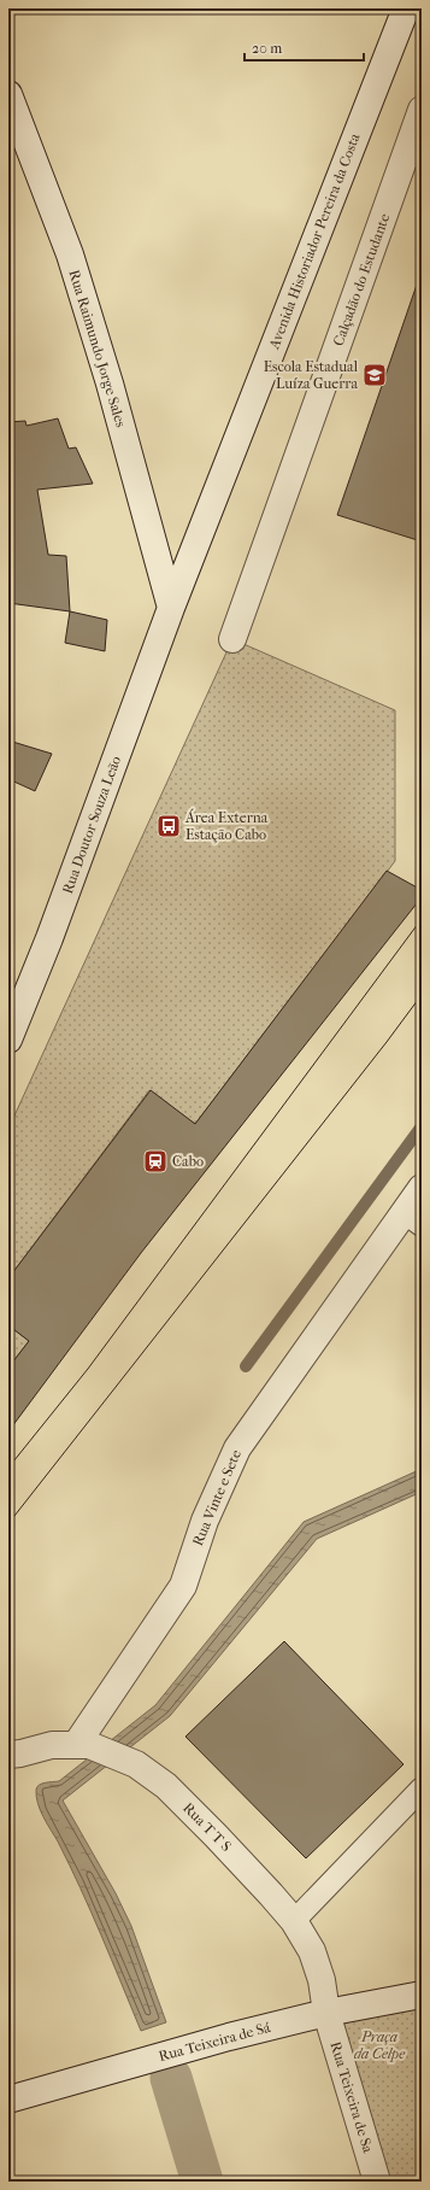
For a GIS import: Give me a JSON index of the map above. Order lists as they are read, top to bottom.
{
  "streets": {
    "street": [
      "Avenida Historiador Pereira da Costa",
      "Calçadão do Estudante",
      "Rua Raimundo Jorge Sales",
      "Rua Doutor Souza Leão",
      "Rua Vinte e Sete",
      "Rua T T S",
      "Rua Teixeira de Sá",
      "Rua Teixeira de Sa"
    ]
  },
  "crossings": [
    ["Avenida Historiador Pereira da Costa", "Rua Raimundo Jorge Sales"],
    ["Avenida Historiador Pereira da Costa", "Rua Doutor Souza Leão"],
    ["Rua Raimundo Jorge Sales", "Rua Doutor Souza Leão"],
    ["Rua Vinte e Sete", "Rua T T S"],
    ["Rua T T S", "Rua Teixeira de Sá"],
    ["Rua T T S", "Rua Teixeira de Sa"],
    ["Rua Teixeira de Sá", "Rua Teixeira de Sa"]
  ],
  "parks": ["Praça da Celpe"],
  "places": {
    "school or university": ["Escola Estadual Luíza Guerra"],
    "bus stop": ["Área Externa Estação Cabo"],
    "station": ["Cabo"]
  },
  "scale_bar": "20 m"
}
